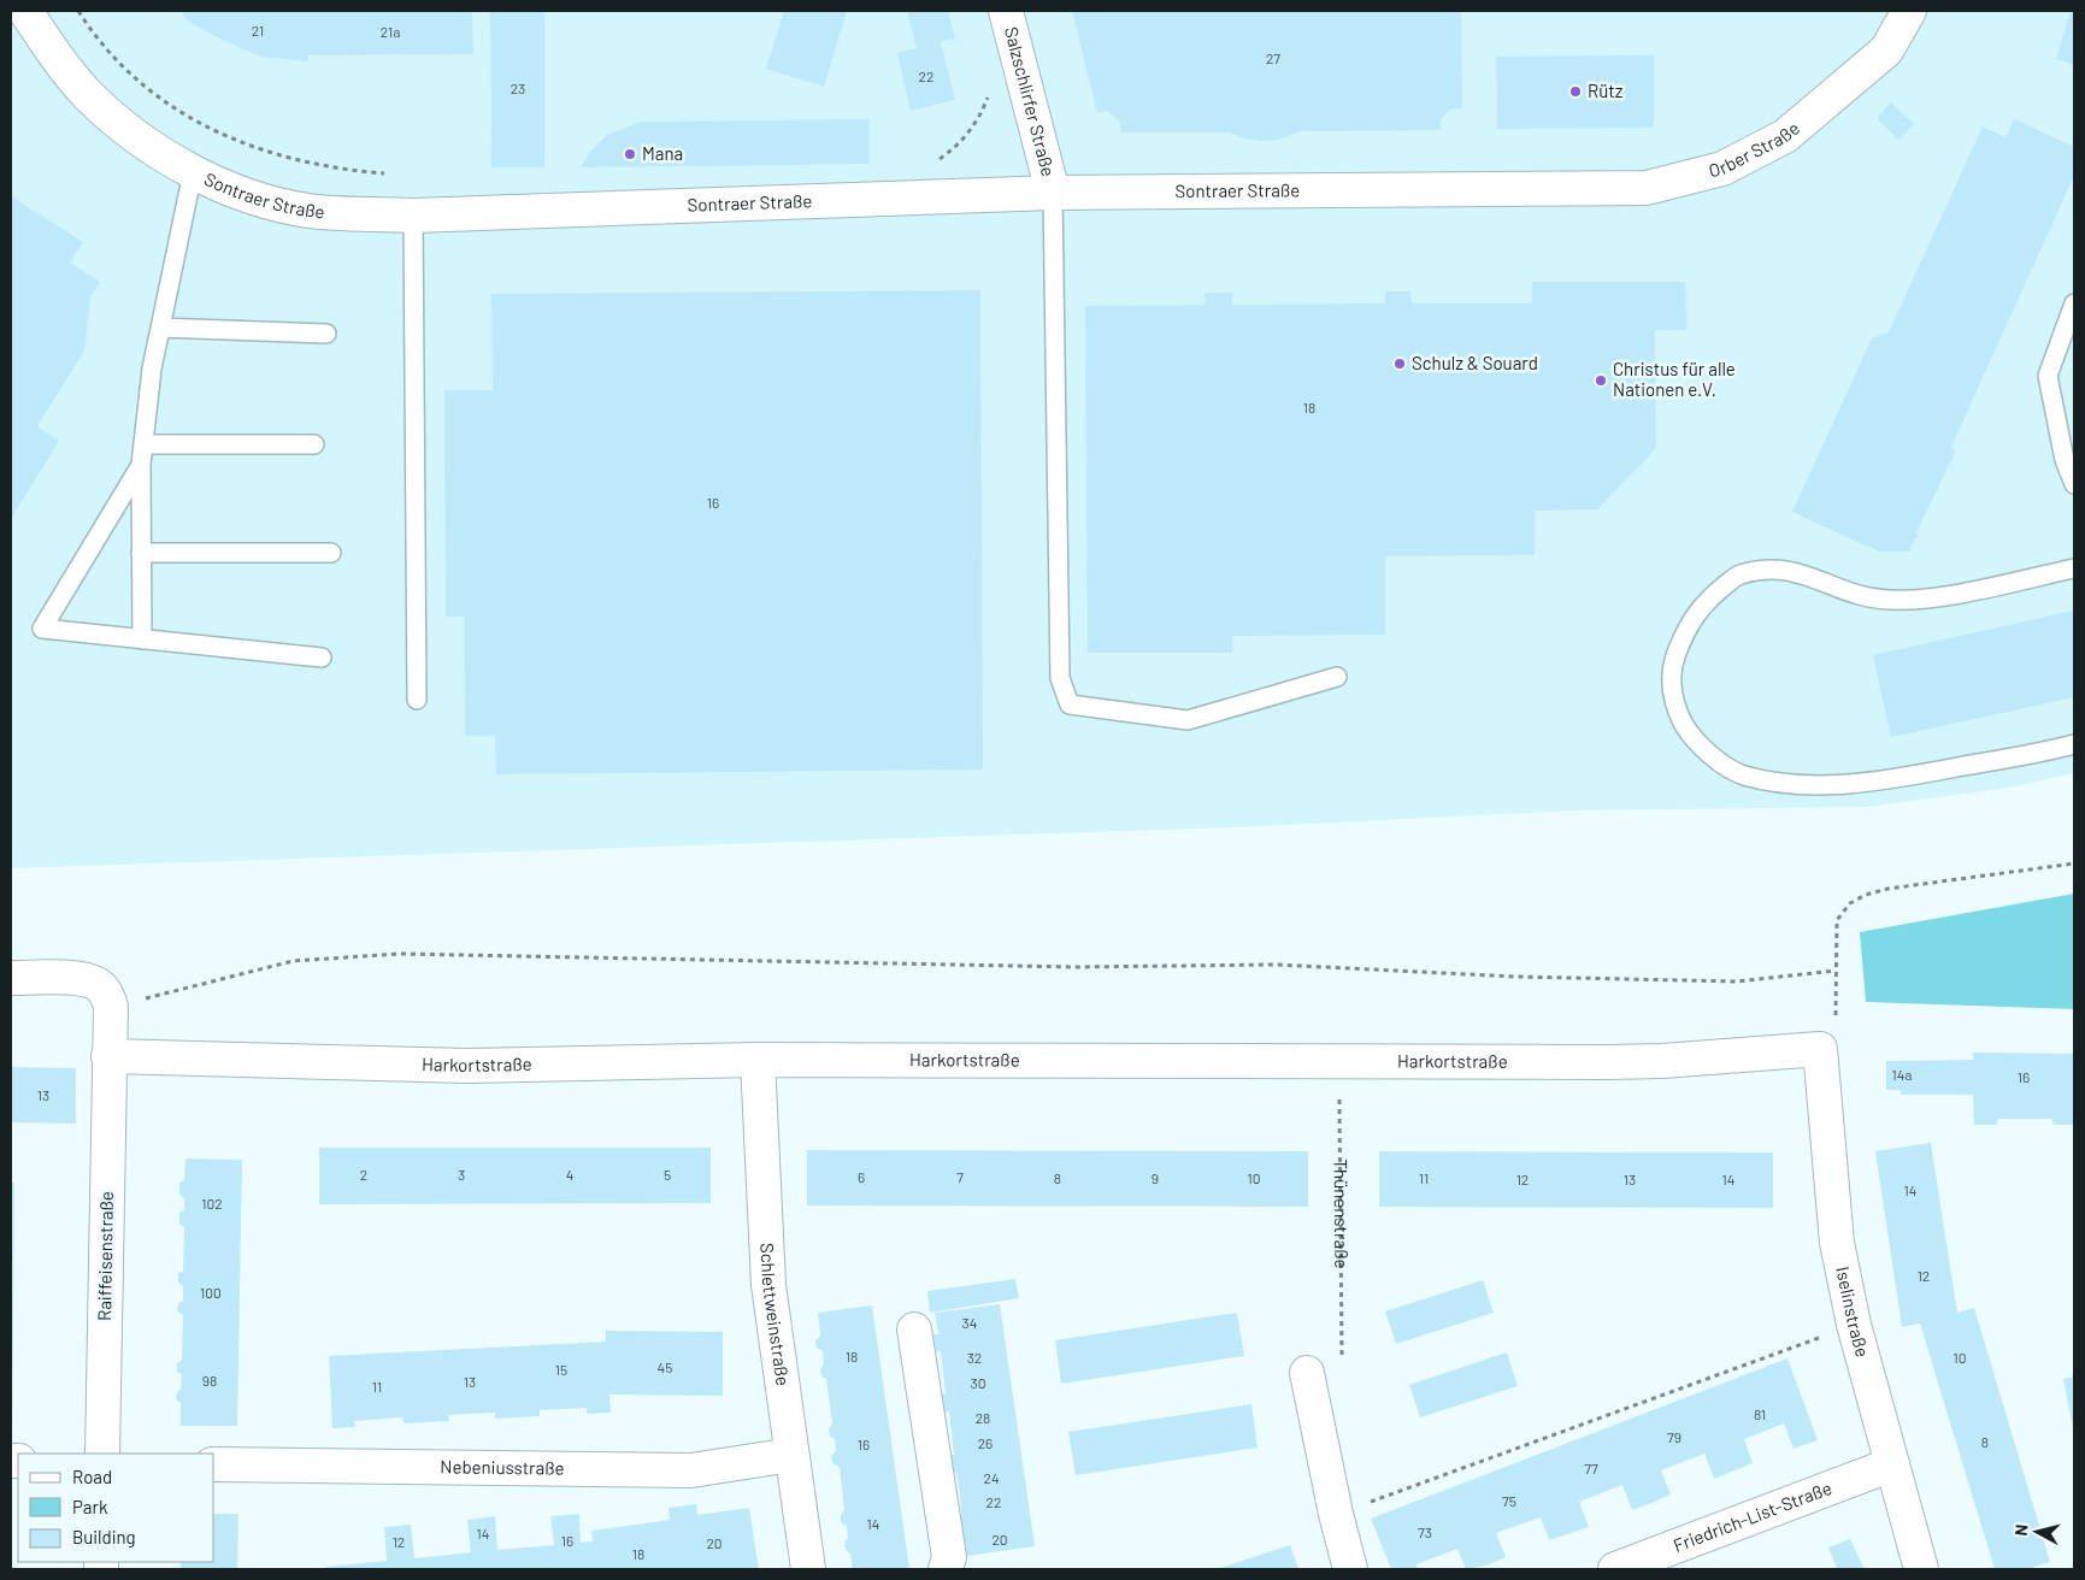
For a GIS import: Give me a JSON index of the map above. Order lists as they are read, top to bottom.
{
  "streets": {
    "street": [
      "Salzschlirfer Straße",
      "Orber Straße",
      "Sontraer Straße",
      "Harkortstraße",
      "Raiffeisenstraße",
      "Iselinstraße",
      "Schlettweinstraße",
      "Nebeniusstraße",
      "Friedrich-List-Straße"
    ],
    "path": ["Thünenstraße"]
  },
  "crossings": [
    ["Salzschlirfer Straße", "Sontraer Straße"],
    ["Orber Straße", "Sontraer Straße"],
    ["Harkortstraße", "Thünenstraße"],
    ["Harkortstraße", "Raiffeisenstraße"],
    ["Harkortstraße", "Iselinstraße"],
    ["Harkortstraße", "Schlettweinstraße"],
    ["Iselinstraße", "Friedrich-List-Straße"],
    ["Schlettweinstraße", "Nebeniusstraße"]
  ],
  "places": [
    "Rütz",
    "Mana",
    "Schulz & Souard",
    "Christus für alle Nationen e.V."
  ],
  "house_numbers": [
    "21",
    "21a",
    "27",
    "22",
    "23",
    "18",
    "16",
    "14a",
    "16",
    "13",
    "2",
    "3",
    "4",
    "5",
    "6",
    "7",
    "8",
    "9",
    "10",
    "11",
    "12",
    "13",
    "14",
    "14",
    "102",
    "12",
    "100",
    "34",
    "18",
    "32",
    "10",
    "45",
    "15",
    "98",
    "13",
    "30",
    "11",
    "81",
    "28",
    "79",
    "8",
    "26",
    "16",
    "77",
    "24",
    "75",
    "22",
    "14",
    "73",
    "14",
    "20",
    "16",
    "12",
    "20",
    "18"
  ],
  "legend": ["Road", "Park", "Building"],
  "north": "left"
}
